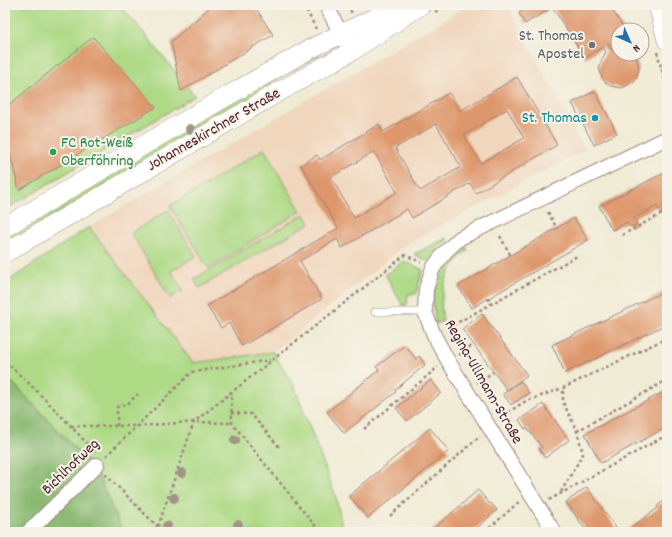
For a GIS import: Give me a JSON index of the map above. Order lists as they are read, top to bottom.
{
  "streets": {
    "main road": ["Johanneskirchner Straße"],
    "street": ["Regina-Ullmann-Straße", "Bichlhofweg"]
  },
  "places": ["St. Thomas Apostel", "St. Thomas", "FC Rot-Weiß Oberföhring"],
  "north": "bottom right"
}
